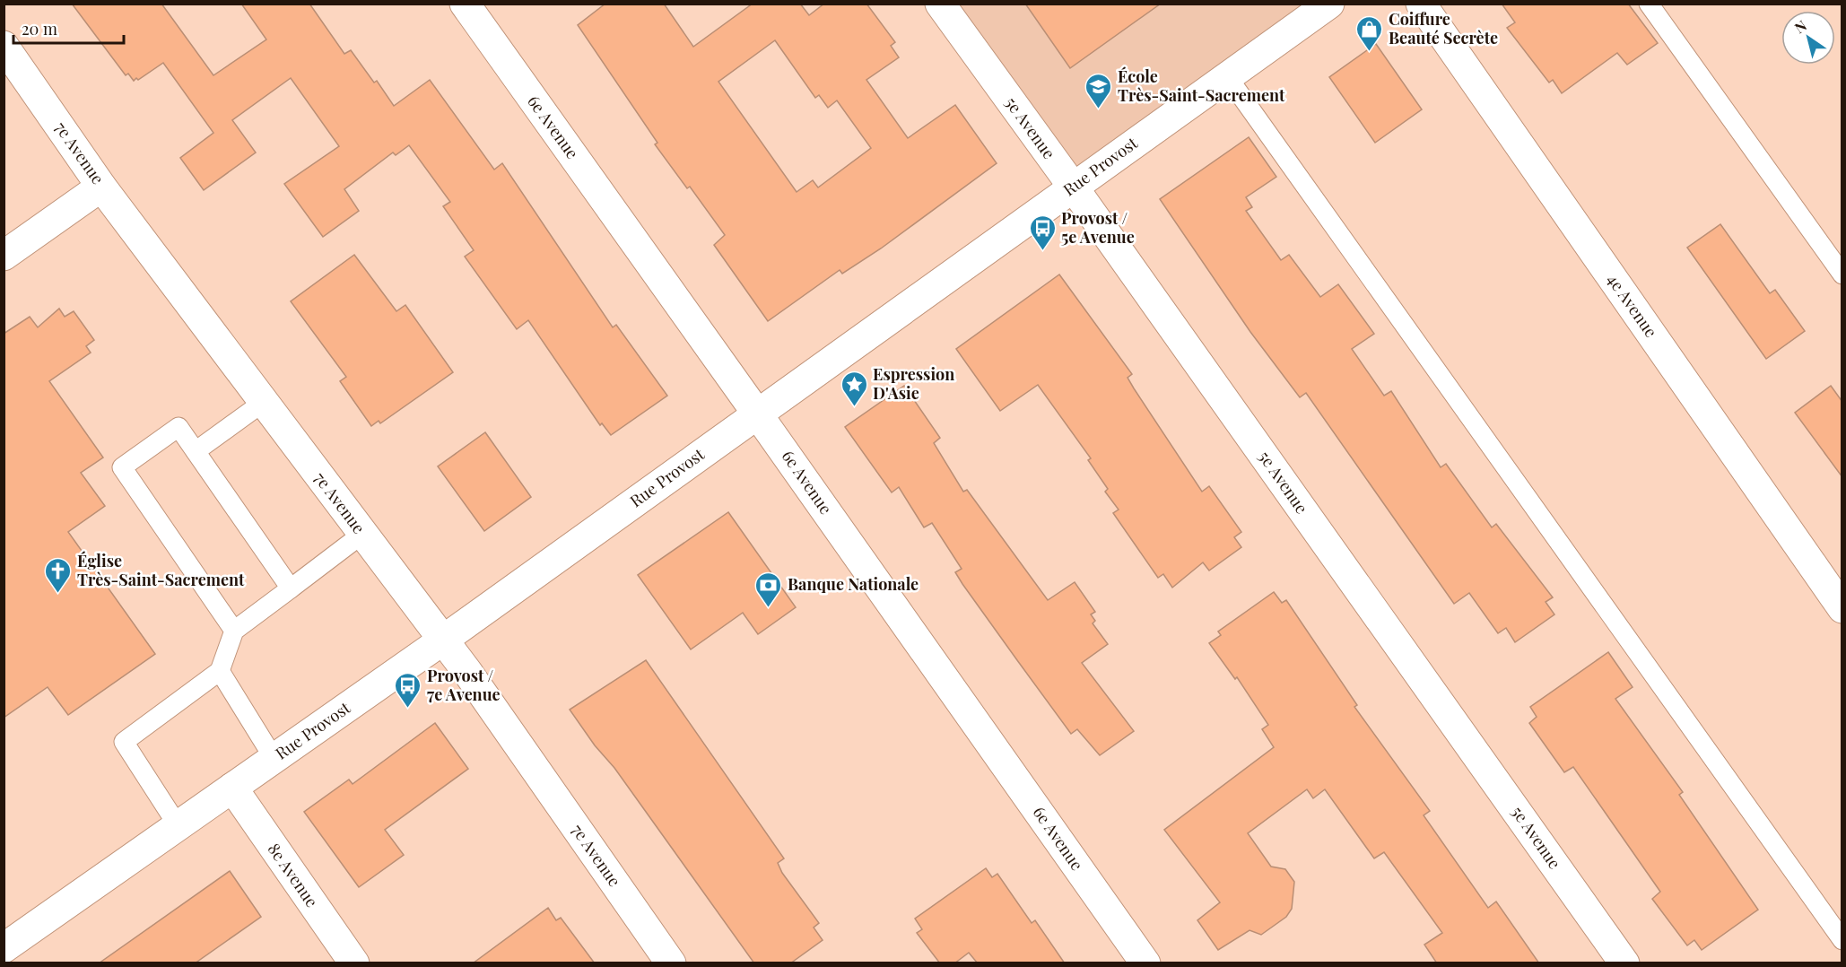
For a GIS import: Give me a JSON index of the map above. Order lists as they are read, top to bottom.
{
  "streets": {
    "street": [
      "6e Avenue",
      "5e Avenue",
      "7e Avenue",
      "Rue Provost",
      "4e Avenue",
      "8e Avenue"
    ]
  },
  "crossings": [
    ["6e Avenue", "Rue Provost"],
    ["5e Avenue", "Rue Provost"],
    ["7e Avenue", "Rue Provost"],
    ["Rue Provost", "8e Avenue"]
  ],
  "places": {
    "shop": ["Coiffure Beauté Secrète"],
    "school or university": ["École Très-Saint-Sacrement"],
    "bus stop": ["Provost / 5e Avenue", "Provost / 7e Avenue"],
    "place": ["Espression D'Asie"],
    "church": ["Église Très-Saint-Sacrement"],
    "bank": ["Banque Nationale"]
  },
  "scale_bar": "20 m",
  "north": "top left"
}
